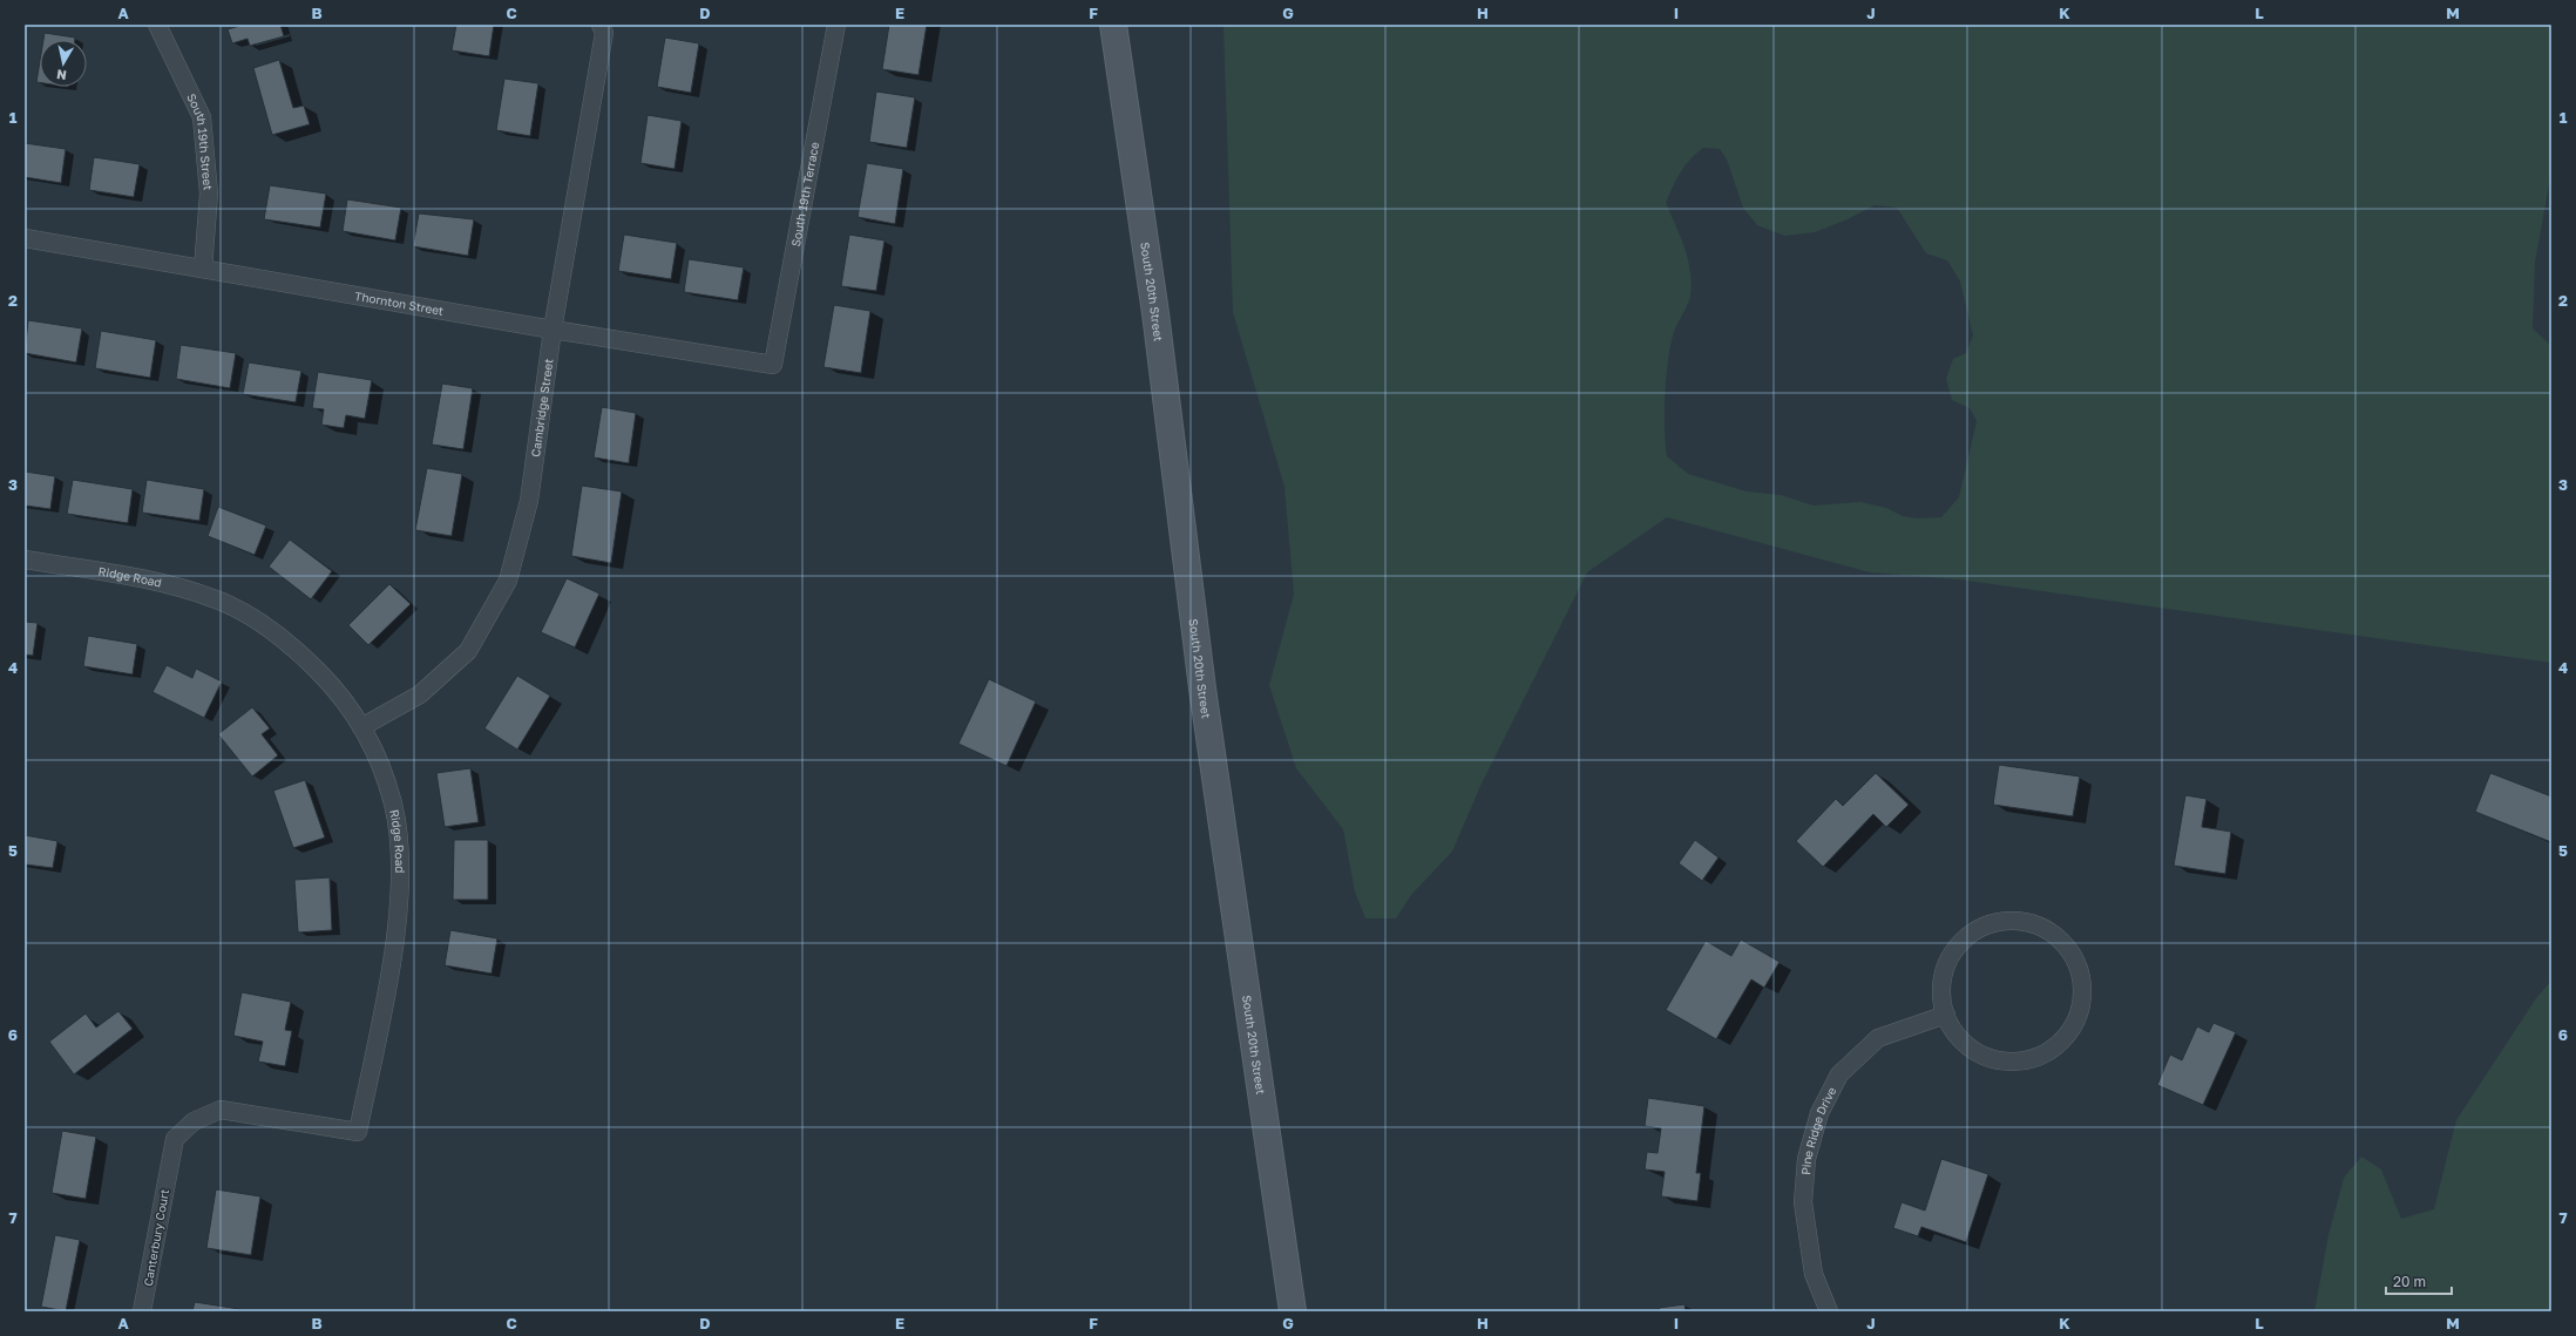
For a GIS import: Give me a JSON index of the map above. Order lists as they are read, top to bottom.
{
  "streets": {
    "main road": ["South 20th Street"],
    "street": [
      "South 19th Street",
      "South 19th Terrace",
      "Thornton Street",
      "Cambridge Street",
      "Ridge Road",
      "Pine Ridge Drive",
      "Canterbury Court"
    ]
  },
  "crossings": [
    ["South 19th Street", "Thornton Street"],
    ["South 19th Terrace", "Thornton Street"],
    ["Thornton Street", "Cambridge Street"],
    ["Cambridge Street", "Ridge Road"],
    ["Ridge Road", "Canterbury Court"]
  ],
  "scale_bar": "20 m",
  "north": "bottom",
  "grid": {
    "columns": [
      "A",
      "B",
      "C",
      "D",
      "E",
      "F",
      "G",
      "H",
      "I",
      "J",
      "K",
      "L",
      "M"
    ],
    "rows": [
      "1",
      "2",
      "3",
      "4",
      "5",
      "6",
      "7"
    ]
  }
}
